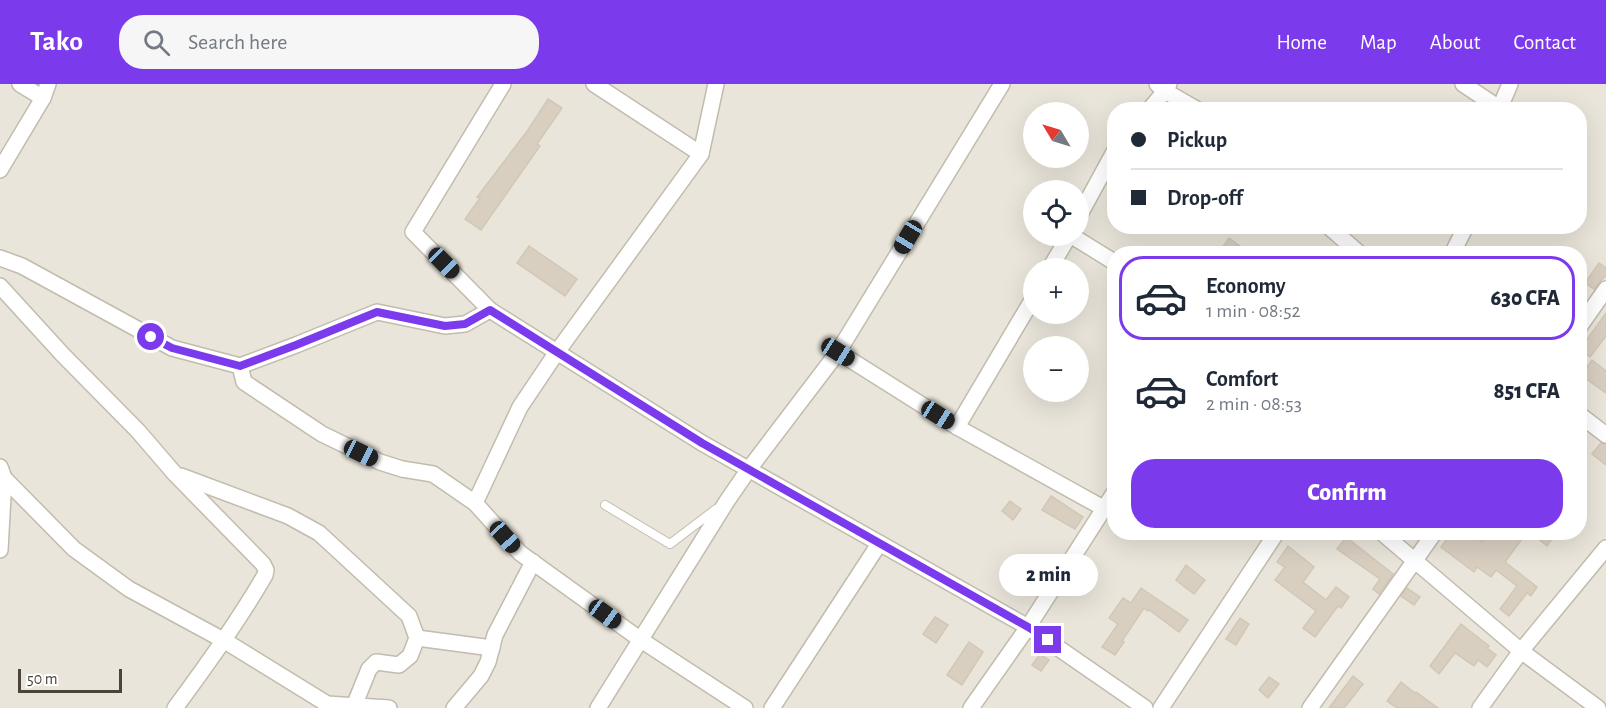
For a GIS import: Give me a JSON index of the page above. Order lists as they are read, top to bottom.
{
  "scale_bar": "50 m",
  "north": "top left",
  "page": {
    "header": "Tako",
    "search": "Search here",
    "nav": [
      "Home",
      "Map",
      "About",
      "Contact"
    ],
    "map_buttons": ["+", "−"],
    "banner": ["Pickup", "Drop-off"],
    "list": [
      {
        "name": "Economy",
        "note": "1 min · 08:52",
        "value": "630 CFA"
      },
      {
        "name": "Comfort",
        "note": "2 min · 08:53",
        "value": "851 CFA"
      }
    ],
    "buttons": "Confirm",
    "bubble": "2 min",
    "scale": "50 m"
  }
}
